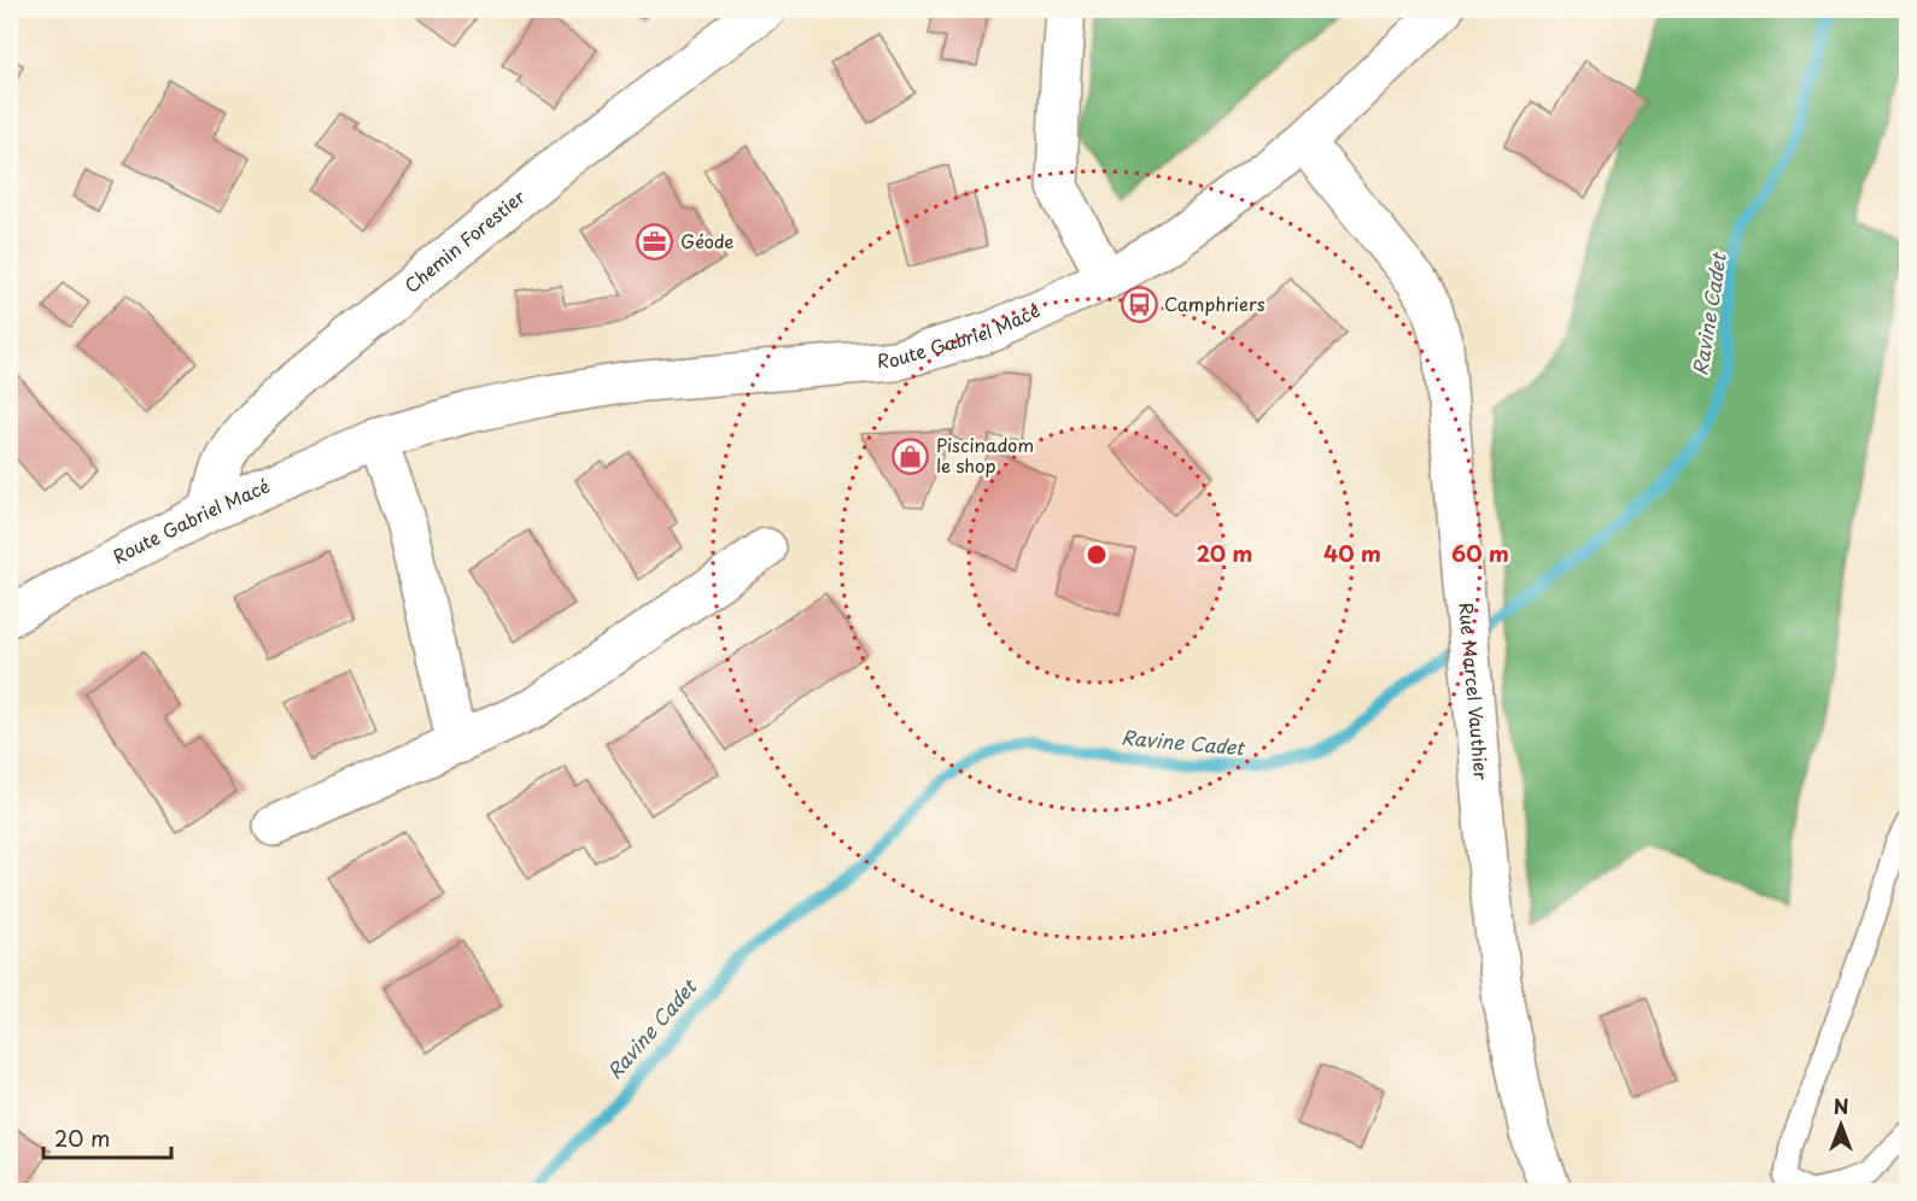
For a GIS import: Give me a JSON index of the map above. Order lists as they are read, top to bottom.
{
  "streets": {
    "street": ["Chemin Forestier", "Route Gabriel Macé", "Rue Marcel Vauthier"]
  },
  "crossings": [
    ["Chemin Forestier", "Route Gabriel Macé"],
    ["Route Gabriel Macé", "Rue Marcel Vauthier"]
  ],
  "water": ["Ravine Cadet"],
  "places": {
    "office": ["Géode"],
    "bus stop": ["Camphriers"],
    "shop": ["Piscinadom le shop"]
  },
  "scale_bar": "20 m",
  "north": "top",
  "rings": ["20 m", "40 m", "60 m"]
}
